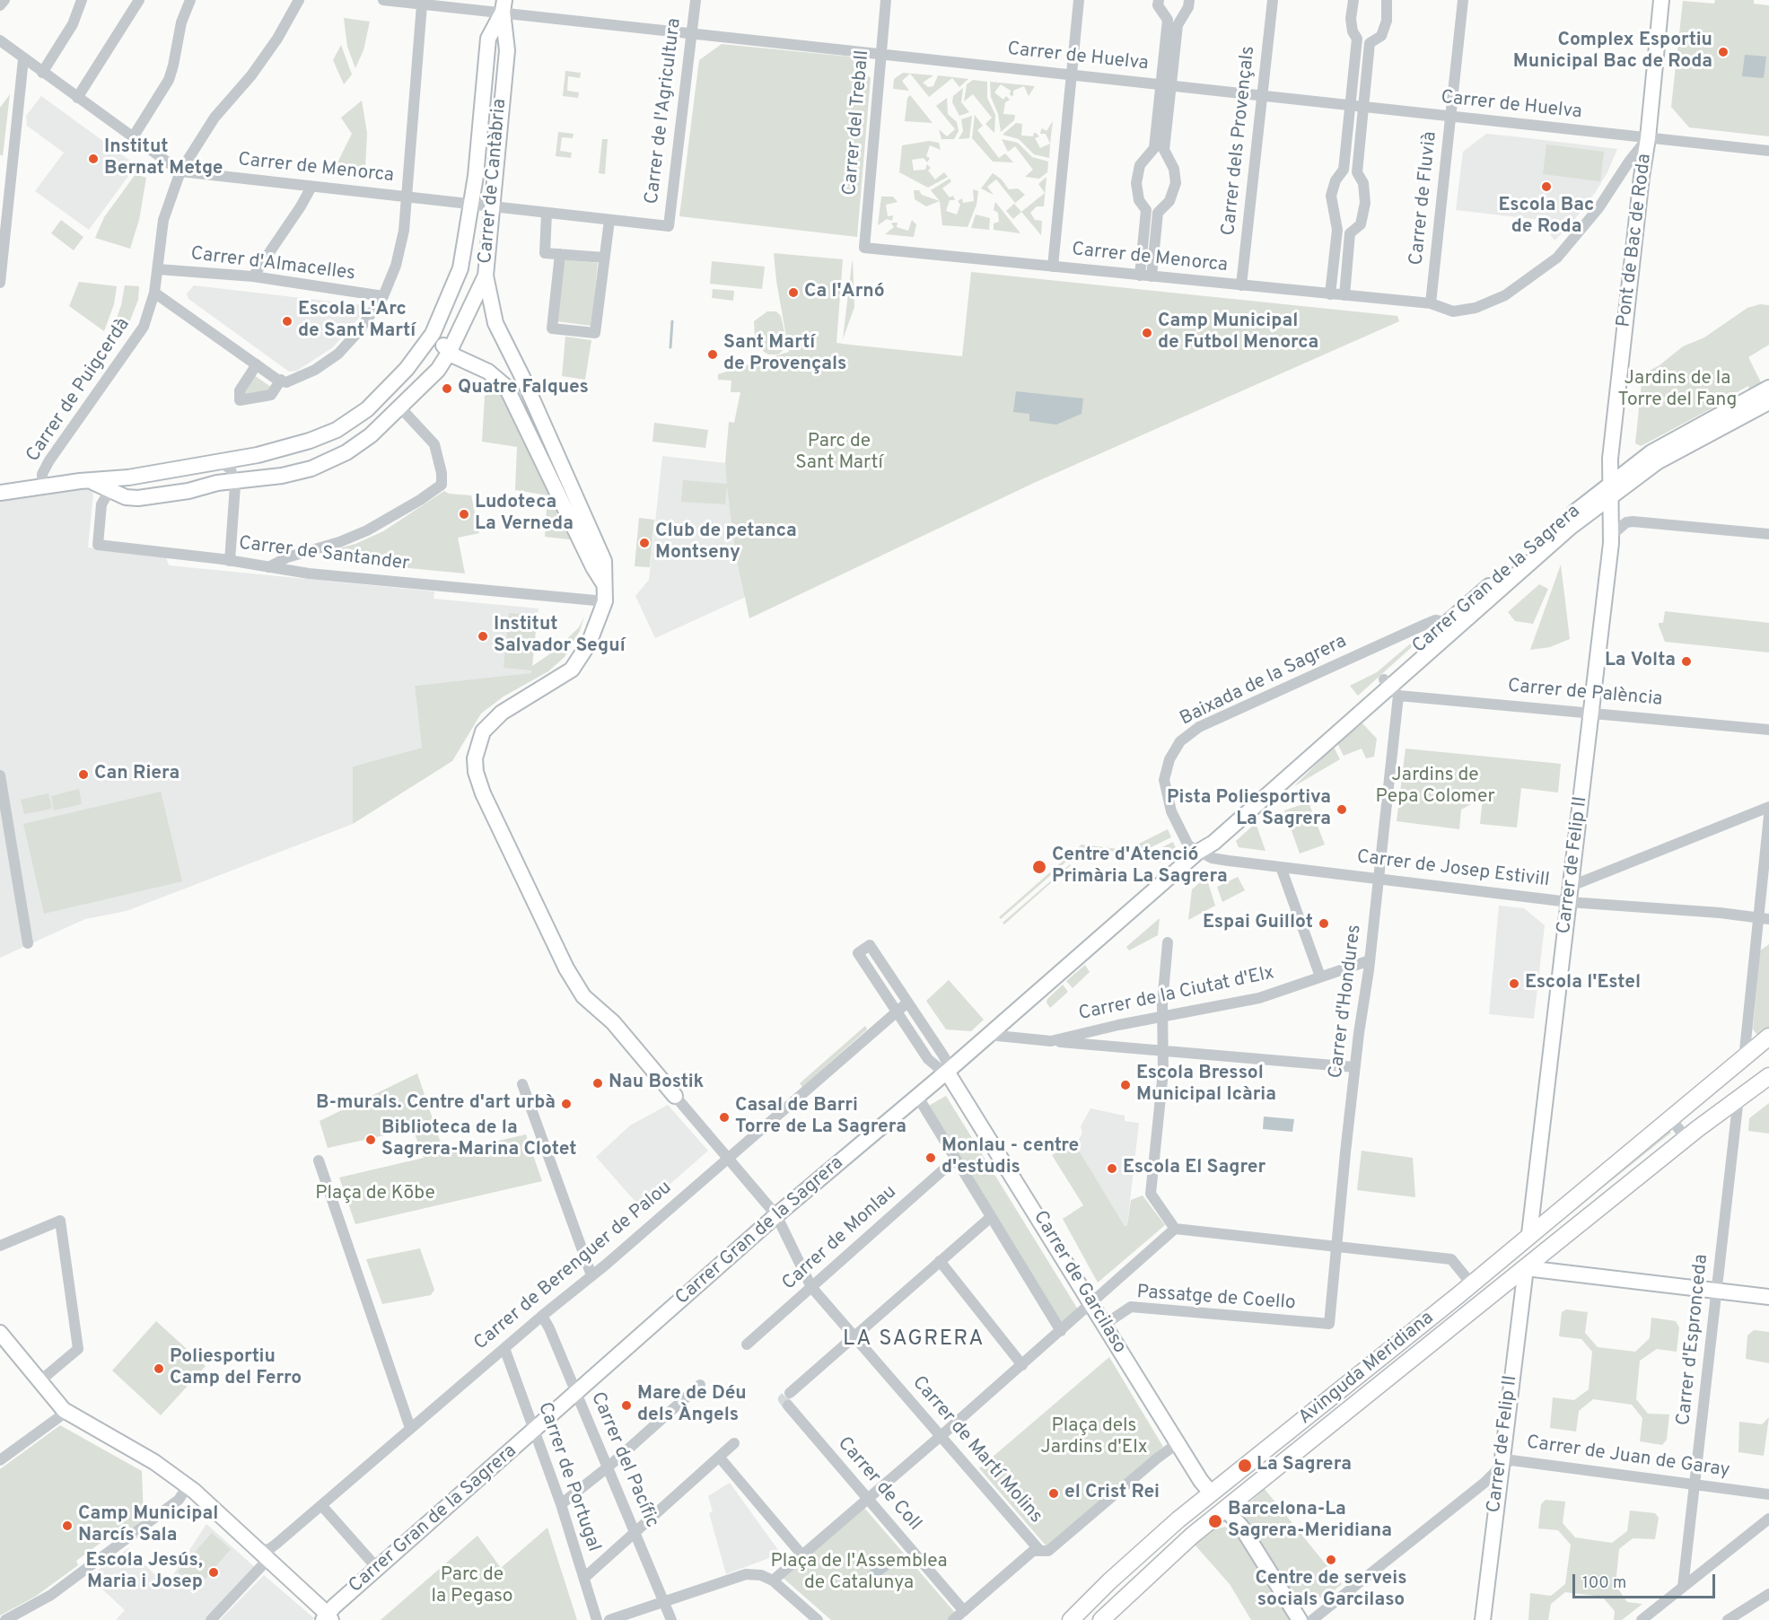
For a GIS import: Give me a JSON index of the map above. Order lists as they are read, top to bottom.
{
  "streets": {
    "main road": ["Avinguda Meridiana"],
    "street": [
      "Carrer de Huelva",
      "Carrer de l'Agricultura",
      "Carrer del Treball",
      "Carrer dels Provençals",
      "Carrer de Menorca",
      "Carrer de Cantàbria",
      "Carrer de Fluvià",
      "Pont de Bac de Roda",
      "Carrer d'Almacelles",
      "Carrer de Puigcerdà",
      "Carrer de Santander",
      "Carrer Gran de la Sagrera",
      "Baixada de la Sagrera",
      "Carrer de Palència",
      "Carrer de Felip II",
      "Carrer de Josep Estivill",
      "Carrer de la Ciutat d'Elx",
      "Carrer d'Hondures",
      "Carrer de Monlau",
      "Carrer de Berenguer de Palou",
      "Carrer de Garcilaso",
      "Passatge de Coello",
      "Carrer d'Espronceda",
      "Carrer de Martí Molins",
      "Carrer de Juan de Garay",
      "Carrer del Pacífic",
      "Carrer de Portugal",
      "Carrer de Coll"
    ]
  },
  "crossings": [
    ["Carrer de Huelva", "Carrer de l'Agricultura"],
    ["Carrer de Huelva", "Carrer del Treball"],
    ["Carrer de Huelva", "Carrer dels Provençals"],
    ["Carrer de Huelva", "Carrer de Menorca"],
    ["Carrer de Huelva", "Carrer de Cantàbria"],
    ["Carrer de Huelva", "Carrer de Fluvià"],
    ["Carrer de Huelva", "Pont de Bac de Roda"],
    ["Carrer de l'Agricultura", "Carrer de Menorca"],
    ["Carrer del Treball", "Carrer de Menorca"],
    ["Carrer dels Provençals", "Carrer de Menorca"],
    ["Carrer de Menorca", "Carrer de Cantàbria"],
    ["Carrer de Menorca", "Carrer de Fluvià"],
    ["Carrer de Menorca", "Pont de Bac de Roda"],
    ["Carrer de Menorca", "Carrer de Puigcerdà"],
    ["Carrer de Cantàbria", "Carrer de Puigcerdà"],
    ["Carrer de Cantàbria", "Carrer de Santander"],
    ["Pont de Bac de Roda", "Carrer Gran de la Sagrera"],
    ["Pont de Bac de Roda", "Carrer de Felip II"],
    ["Carrer d'Almacelles", "Carrer de Puigcerdà"],
    ["Carrer Gran de la Sagrera", "Baixada de la Sagrera"],
    ["Carrer Gran de la Sagrera", "Carrer de Palència"],
    ["Carrer Gran de la Sagrera", "Carrer de Felip II"],
    ["Carrer Gran de la Sagrera", "Carrer de Josep Estivill"],
    ["Carrer Gran de la Sagrera", "Carrer de la Ciutat d'Elx"],
    ["Carrer Gran de la Sagrera", "Carrer d'Hondures"],
    ["Carrer Gran de la Sagrera", "Carrer de Garcilaso"],
    ["Carrer Gran de la Sagrera", "Carrer de Martí Molins"],
    ["Carrer Gran de la Sagrera", "Carrer del Pacífic"],
    ["Carrer Gran de la Sagrera", "Carrer de Portugal"],
    ["Baixada de la Sagrera", "Carrer de Josep Estivill"],
    ["Carrer de Palència", "Carrer de Felip II"],
    ["Carrer de Palència", "Carrer d'Hondures"],
    ["Carrer de Felip II", "Carrer de Josep Estivill"],
    ["Carrer de Felip II", "Avinguda Meridiana"],
    ["Carrer de Felip II", "Carrer de Juan de Garay"],
    ["Carrer de Josep Estivill", "Carrer d'Hondures"],
    ["Carrer de la Ciutat d'Elx", "Carrer d'Hondures"],
    ["Carrer d'Hondures", "Passatge de Coello"],
    ["Carrer de Monlau", "Carrer de Martí Molins"],
    ["Carrer de Berenguer de Palou", "Carrer de Garcilaso"],
    ["Carrer de Berenguer de Palou", "Carrer de Martí Molins"],
    ["Carrer de Berenguer de Palou", "Carrer del Pacífic"],
    ["Carrer de Berenguer de Palou", "Carrer de Portugal"],
    ["Carrer de Garcilaso", "Passatge de Coello"],
    ["Carrer de Garcilaso", "Avinguda Meridiana"],
    ["Carrer d'Espronceda", "Avinguda Meridiana"],
    ["Carrer d'Espronceda", "Carrer de Juan de Garay"]
  ],
  "districts": ["LA SAGRERA"],
  "parks": [
    "Jardins de la Torre del Fang",
    "Parc de Sant Martí",
    "Jardins de Pepa Colomer",
    "Plaça de Kõbe",
    "Plaça dels Jardins d'Elx",
    "Plaça de l'Assemblea de Catalunya",
    "Parc de la Pegaso"
  ],
  "places": [
    "Complex Esportiu Municipal Bac de Roda",
    "Institut Bernat Metge",
    "Escola Bac de Roda",
    "Ca l'Arnó",
    "Escola L'Arc de Sant Martí",
    "Camp Municipal de Futbol Menorca",
    "Sant Martí de Provençals",
    "Quatre Falques",
    "Ludoteca La Verneda",
    "Club de petanca Montseny",
    "Institut Salvador Seguí",
    "La Volta",
    "Can Riera",
    "Pista Poliesportiva La Sagrera",
    "Centre d'Atenció Primària La Sagrera",
    "Espai Guillot",
    "Escola l'Estel",
    "Nau Bostik",
    "Escola Bressol Municipal Icària",
    "B-murals. Centre d'art urbà",
    "Casal de Barri Torre de La Sagrera",
    "Biblioteca de la Sagrera-Marina Clotet",
    "Monlau - centre d'estudis",
    "Escola El Sagrer",
    "Poliesportiu Camp del Ferro",
    "Mare de Déu dels Àngels",
    "La Sagrera",
    "el Crist Rei",
    "Barcelona-La Sagrera-Meridiana",
    "Camp Municipal Narcís Sala",
    "Centre de serveis socials Garcilaso",
    "Escola Jesús, Maria i Josep"
  ],
  "scale_bar": "100 m"
}
